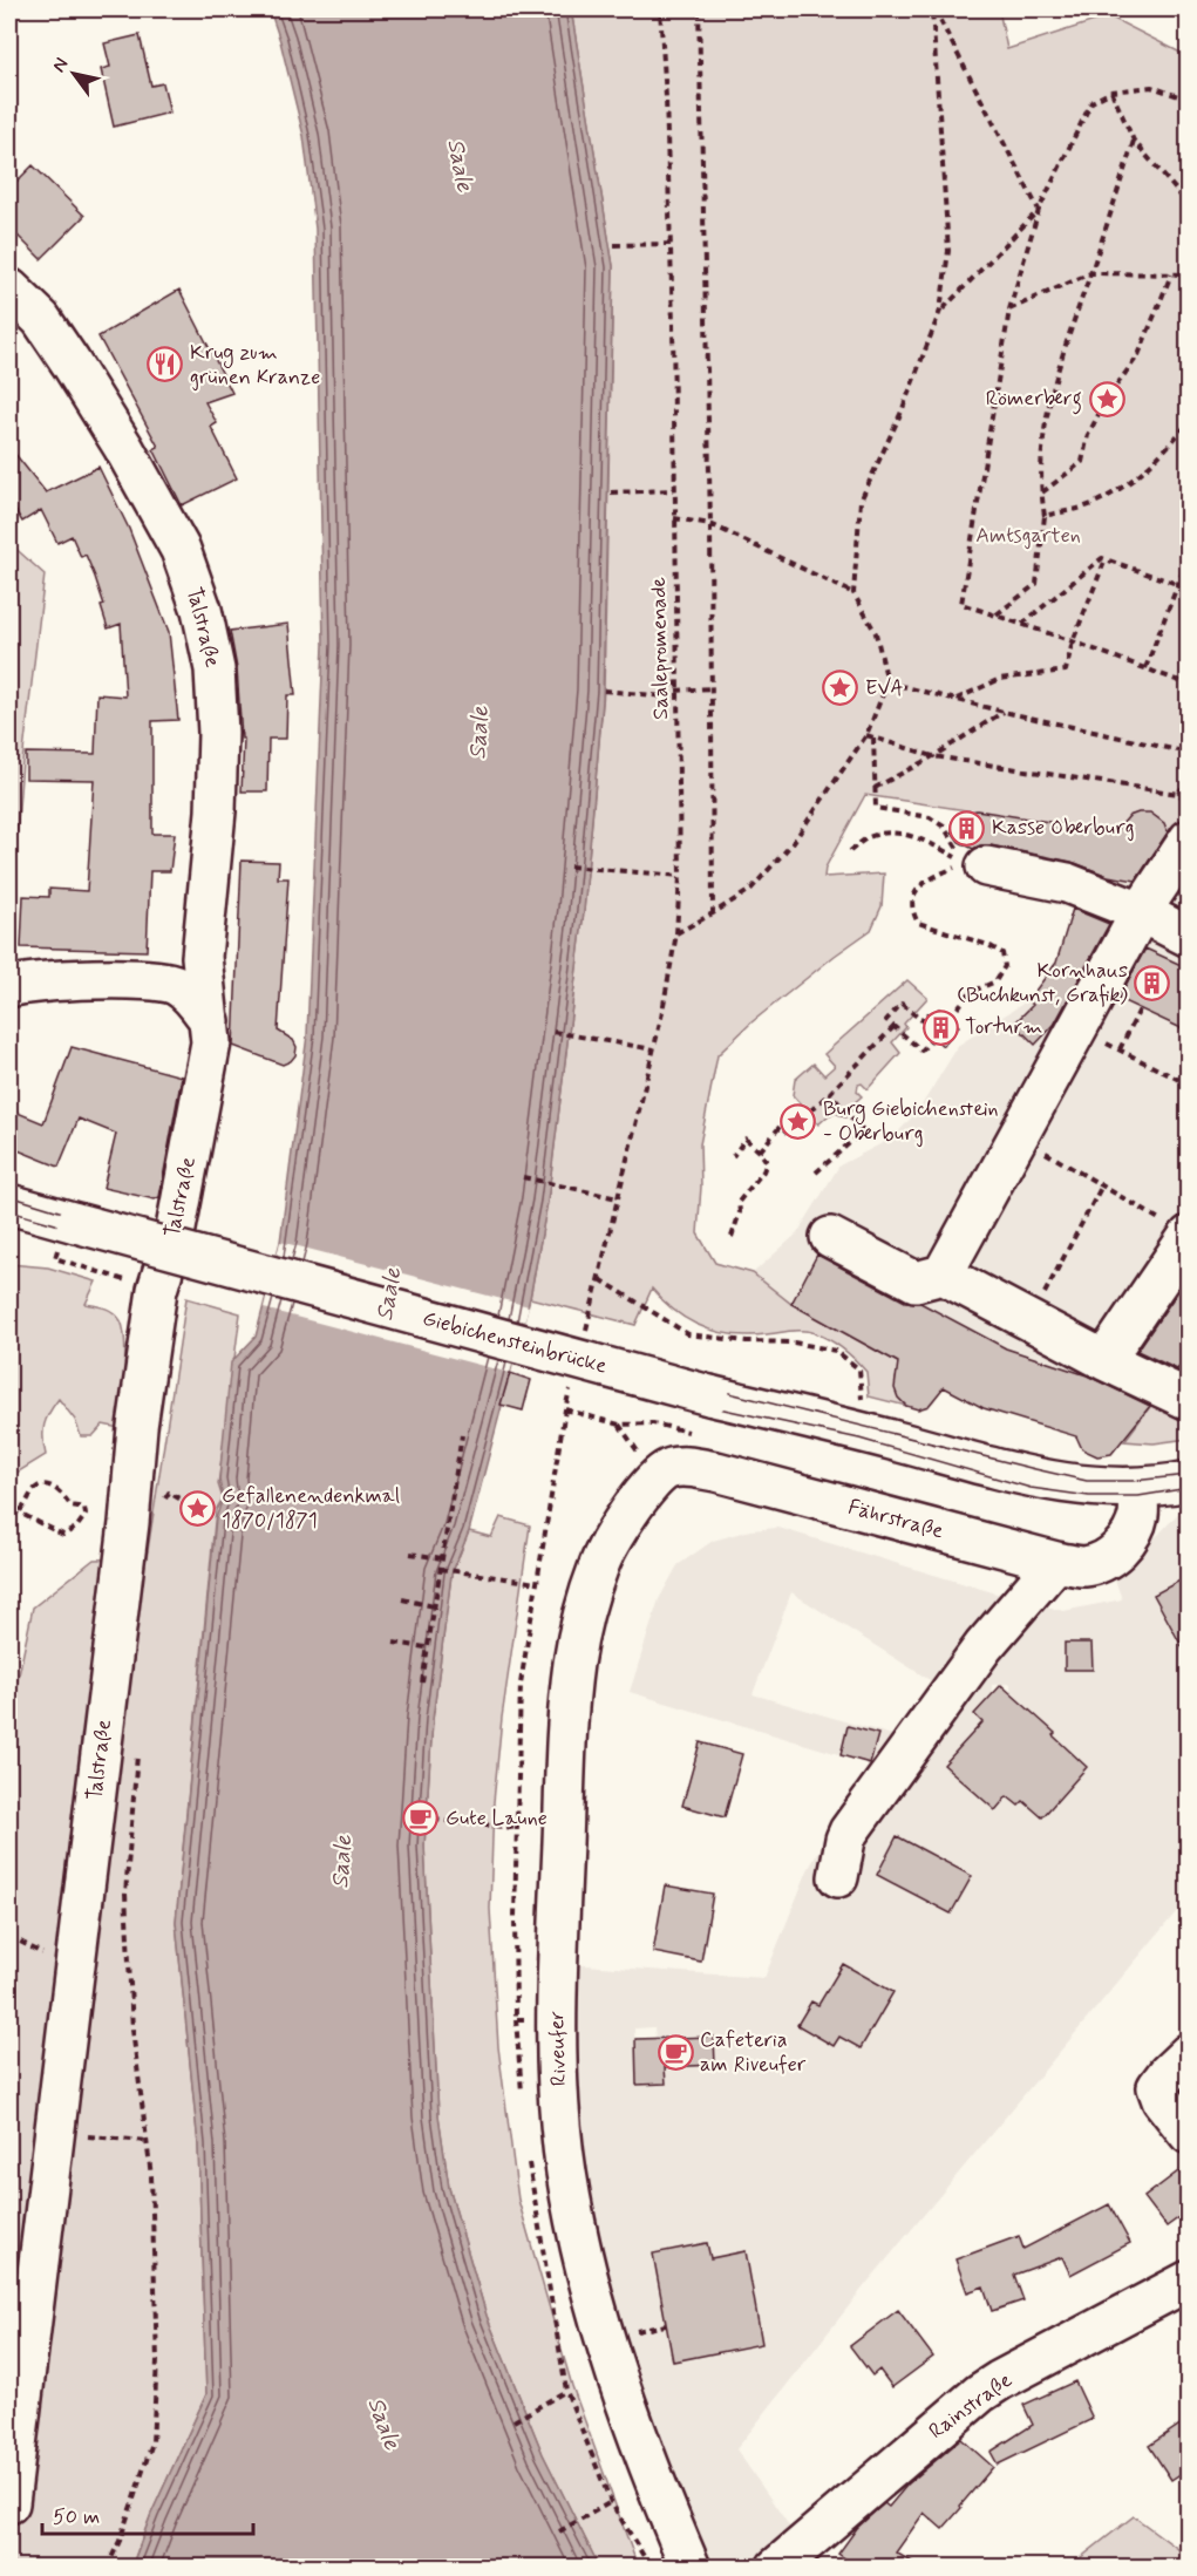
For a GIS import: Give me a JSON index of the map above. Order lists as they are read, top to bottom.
{
  "streets": {
    "street": [
      "Talstraße",
      "Giebichensteinbrücke",
      "Fährstraße",
      "Riveufer",
      "Rainstraße"
    ],
    "path": ["Saalepromenade"]
  },
  "crossings": [
    ["Saalepromenade", "Giebichensteinbrücke"],
    ["Fährstraße", "Riveufer"]
  ],
  "water": ["Saale"],
  "parks": ["Amtsgarten"],
  "places": {
    "restaurant": ["Krug zum grünen Kranze"],
    "place": [
      "Römerberg",
      "EVA",
      "Burg Giebichenstein - Oberburg",
      "Gefallenendenkmal 1870/1871"
    ],
    "building": ["Kasse Oberburg", "Kornhaus (Buchkunst, Grafik)", "Torturm"],
    "cafe": ["Gute Laune", "Cafeteria am Riveufer"]
  },
  "scale_bar": "50 m",
  "north": "top left"
}
